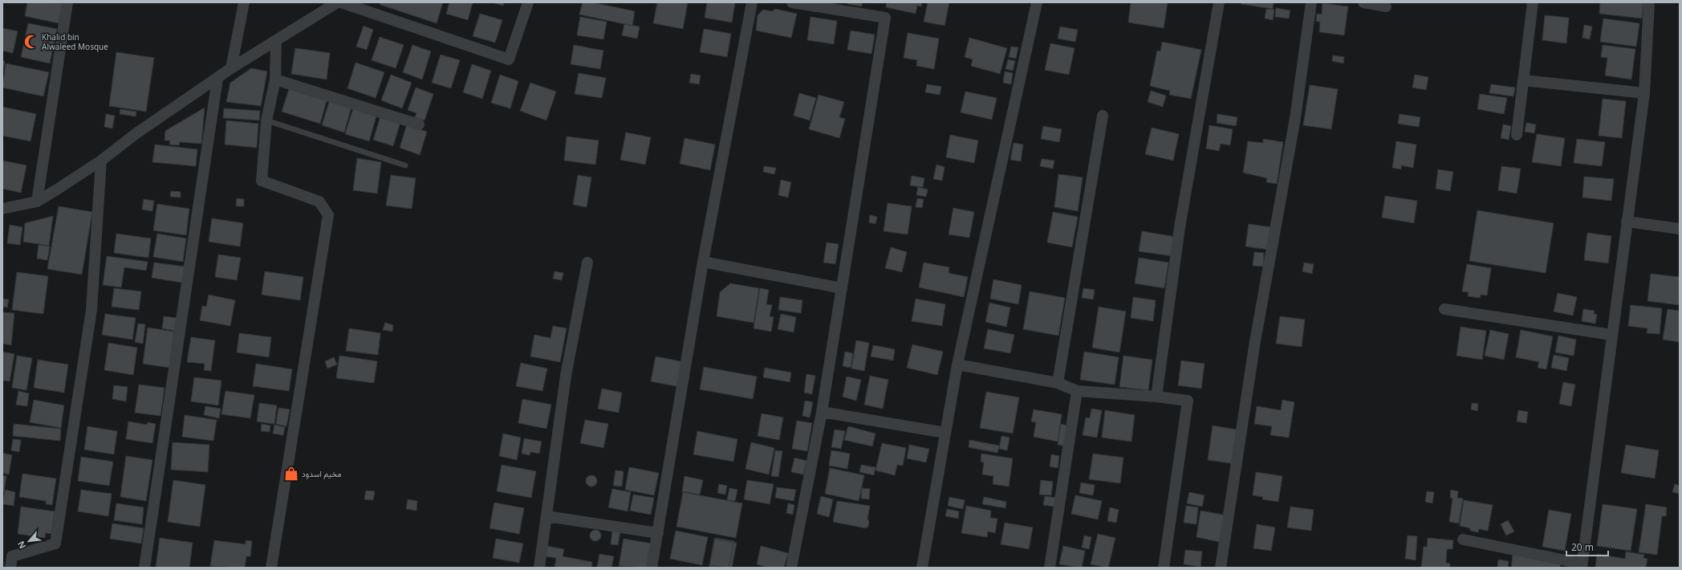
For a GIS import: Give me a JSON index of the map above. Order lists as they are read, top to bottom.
{
  "places": {
    "mosque": ["Khalid bin Alwaleed Mosque"],
    "shop": ["مخيم اسدود"]
  },
  "scale_bar": "20 m",
  "north": "bottom left"
}
